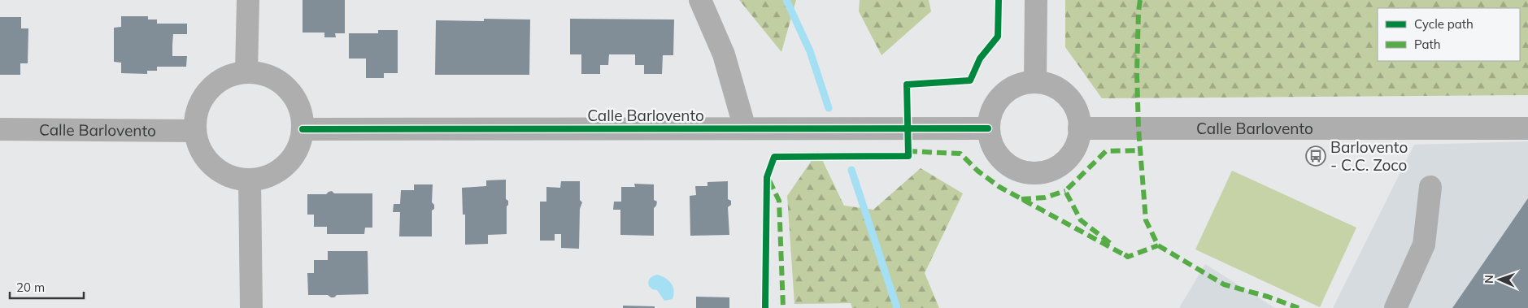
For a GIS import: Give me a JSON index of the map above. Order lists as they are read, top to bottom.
{
  "streets": {
    "street": ["Calle Barlovento"]
  },
  "places": {
    "bus stop": ["Barlovento - C.C. Zoco"]
  },
  "legend": ["Cycle path", "Path"],
  "scale_bar": "20 m",
  "north": "left"
}
